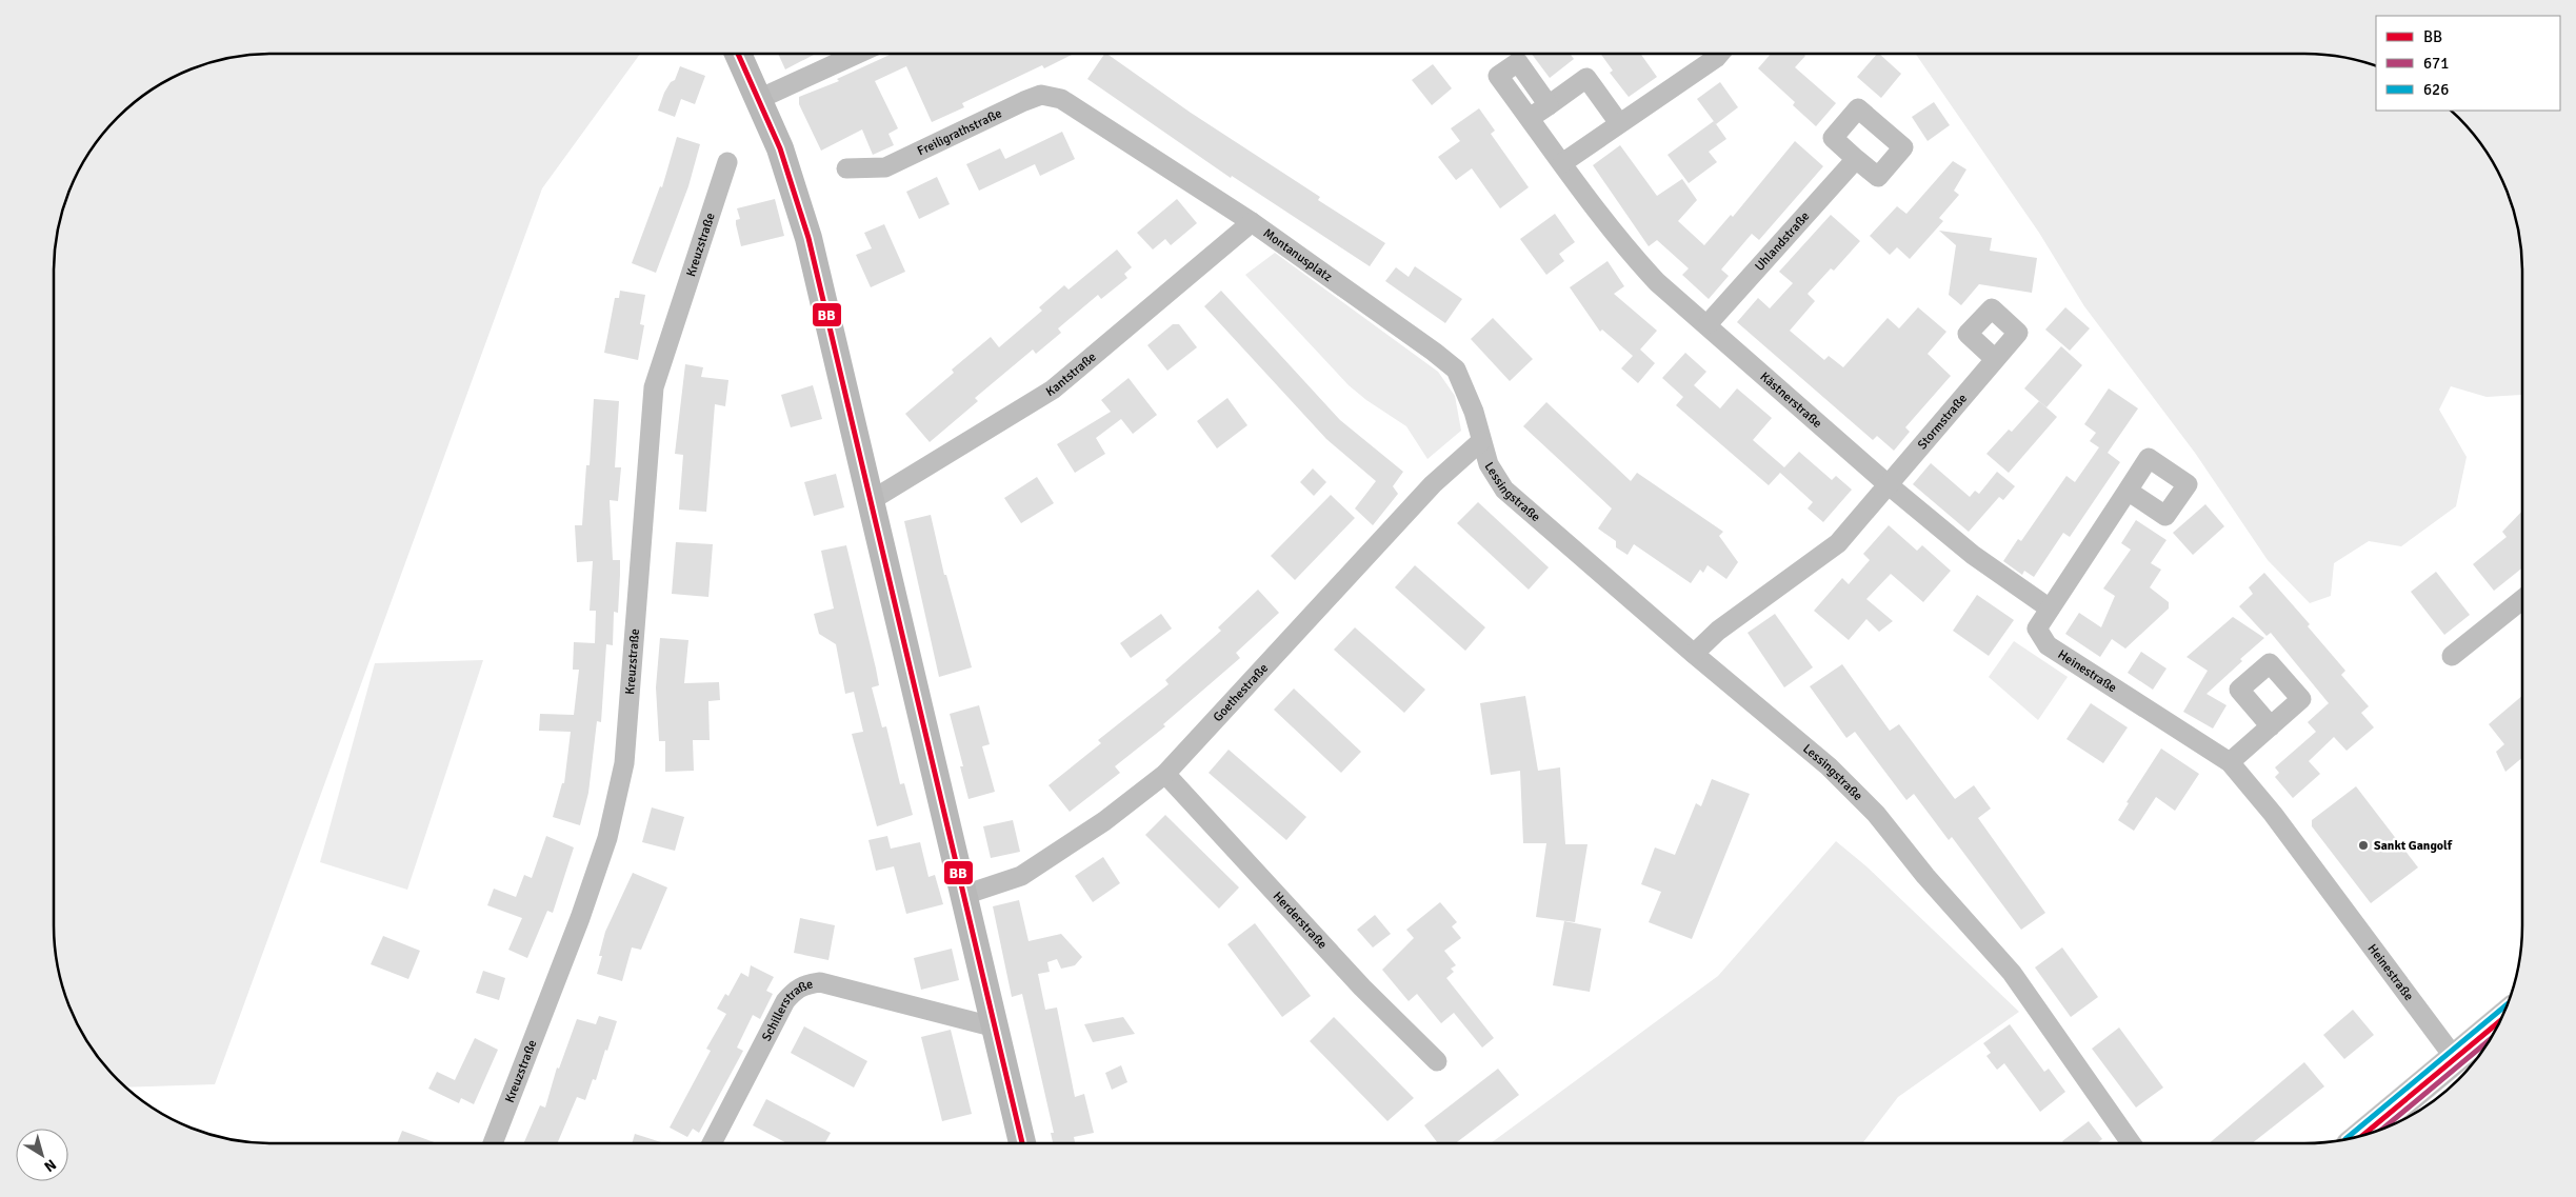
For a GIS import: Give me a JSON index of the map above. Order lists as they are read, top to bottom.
{
  "streets": {
    "street": [
      "Freiligrathstraße",
      "Uhlandstraße",
      "Kreuzstraße",
      "Montanusplatz",
      "Kantstraße",
      "Kästnerstraße",
      "Stormstraße",
      "Lessingstraße",
      "Heinestraße",
      "Goethestraße",
      "Herderstraße",
      "Schillerstraße"
    ]
  },
  "crossings": [
    ["Freiligrathstraße", "Montanusplatz"],
    ["Uhlandstraße", "Kästnerstraße"],
    ["Montanusplatz", "Kantstraße"],
    ["Montanusplatz", "Lessingstraße"],
    ["Montanusplatz", "Goethestraße"],
    ["Kästnerstraße", "Stormstraße"],
    ["Kästnerstraße", "Heinestraße"],
    ["Stormstraße", "Lessingstraße"],
    ["Lessingstraße", "Goethestraße"],
    ["Goethestraße", "Herderstraße"]
  ],
  "places": ["Sankt Gangolf"],
  "lines": ["transit line BB", "transit line 626", "transit line 671"],
  "legend": ["BB", "671", "626"],
  "north": "bottom right"
}
